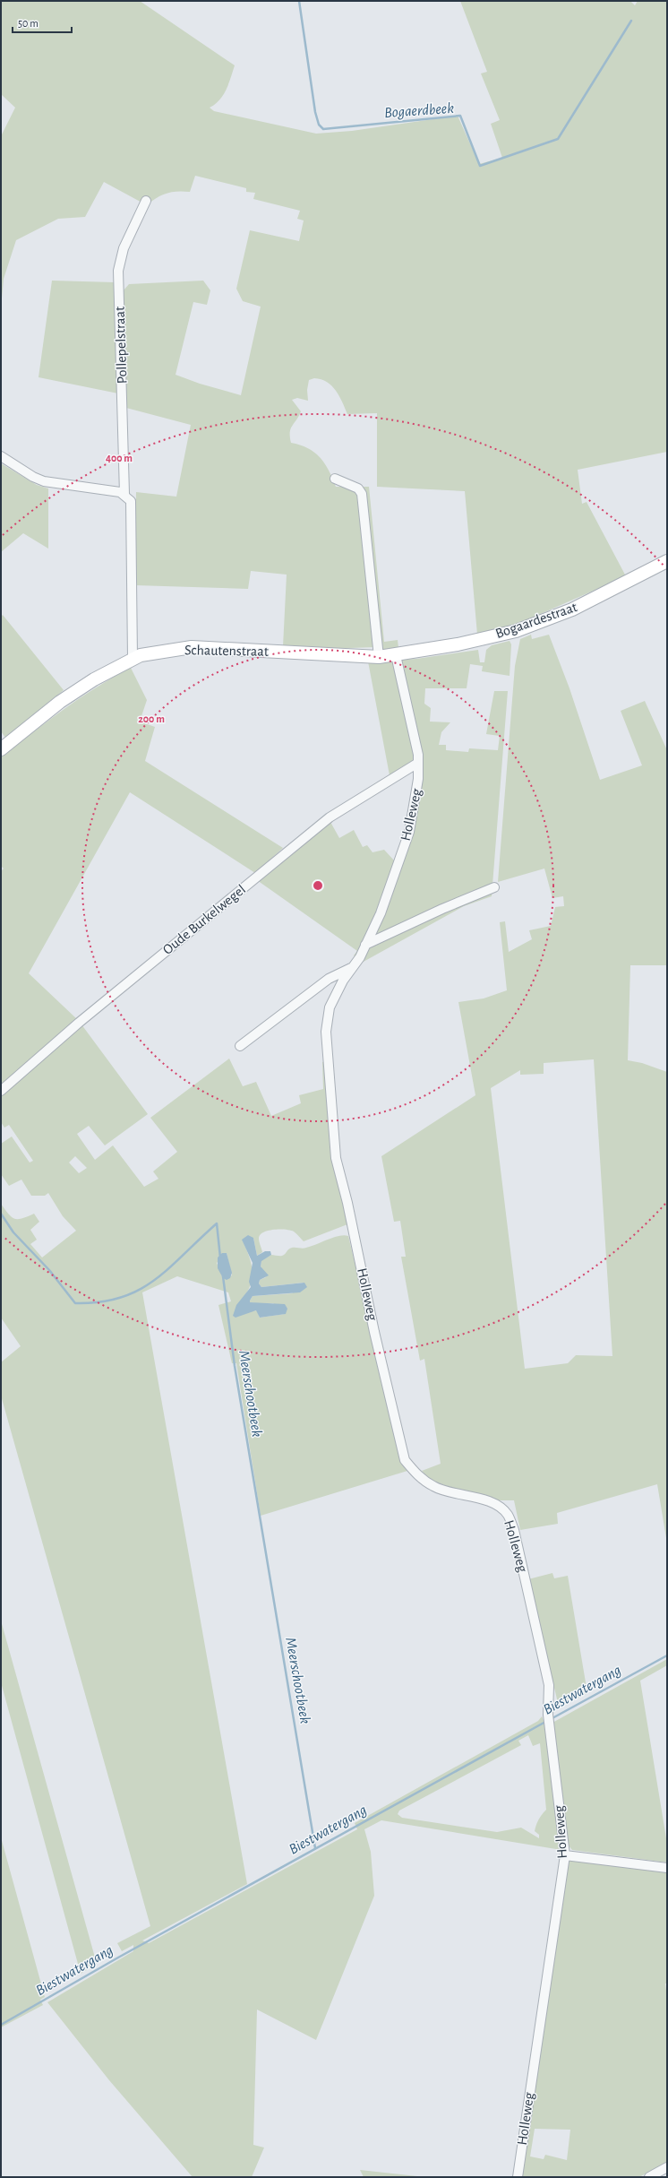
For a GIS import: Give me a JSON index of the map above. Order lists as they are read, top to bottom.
{
  "streets": {
    "street": [
      "Pollepelstraat",
      "Bogaardestraat",
      "Schautenstraat",
      "Holleweg",
      "Oude Burkelwegel"
    ]
  },
  "crossings": [
    ["Pollepelstraat", "Schautenstraat"],
    ["Bogaardestraat", "Schautenstraat"],
    ["Bogaardestraat", "Holleweg"],
    ["Schautenstraat", "Holleweg"],
    ["Holleweg", "Oude Burkelwegel"]
  ],
  "water": ["Bogaerdbeek", "Meerschootbeek", "Biestwatergang"],
  "scale_bar": "50 m",
  "rings": ["400 m", "200 m"]
}
